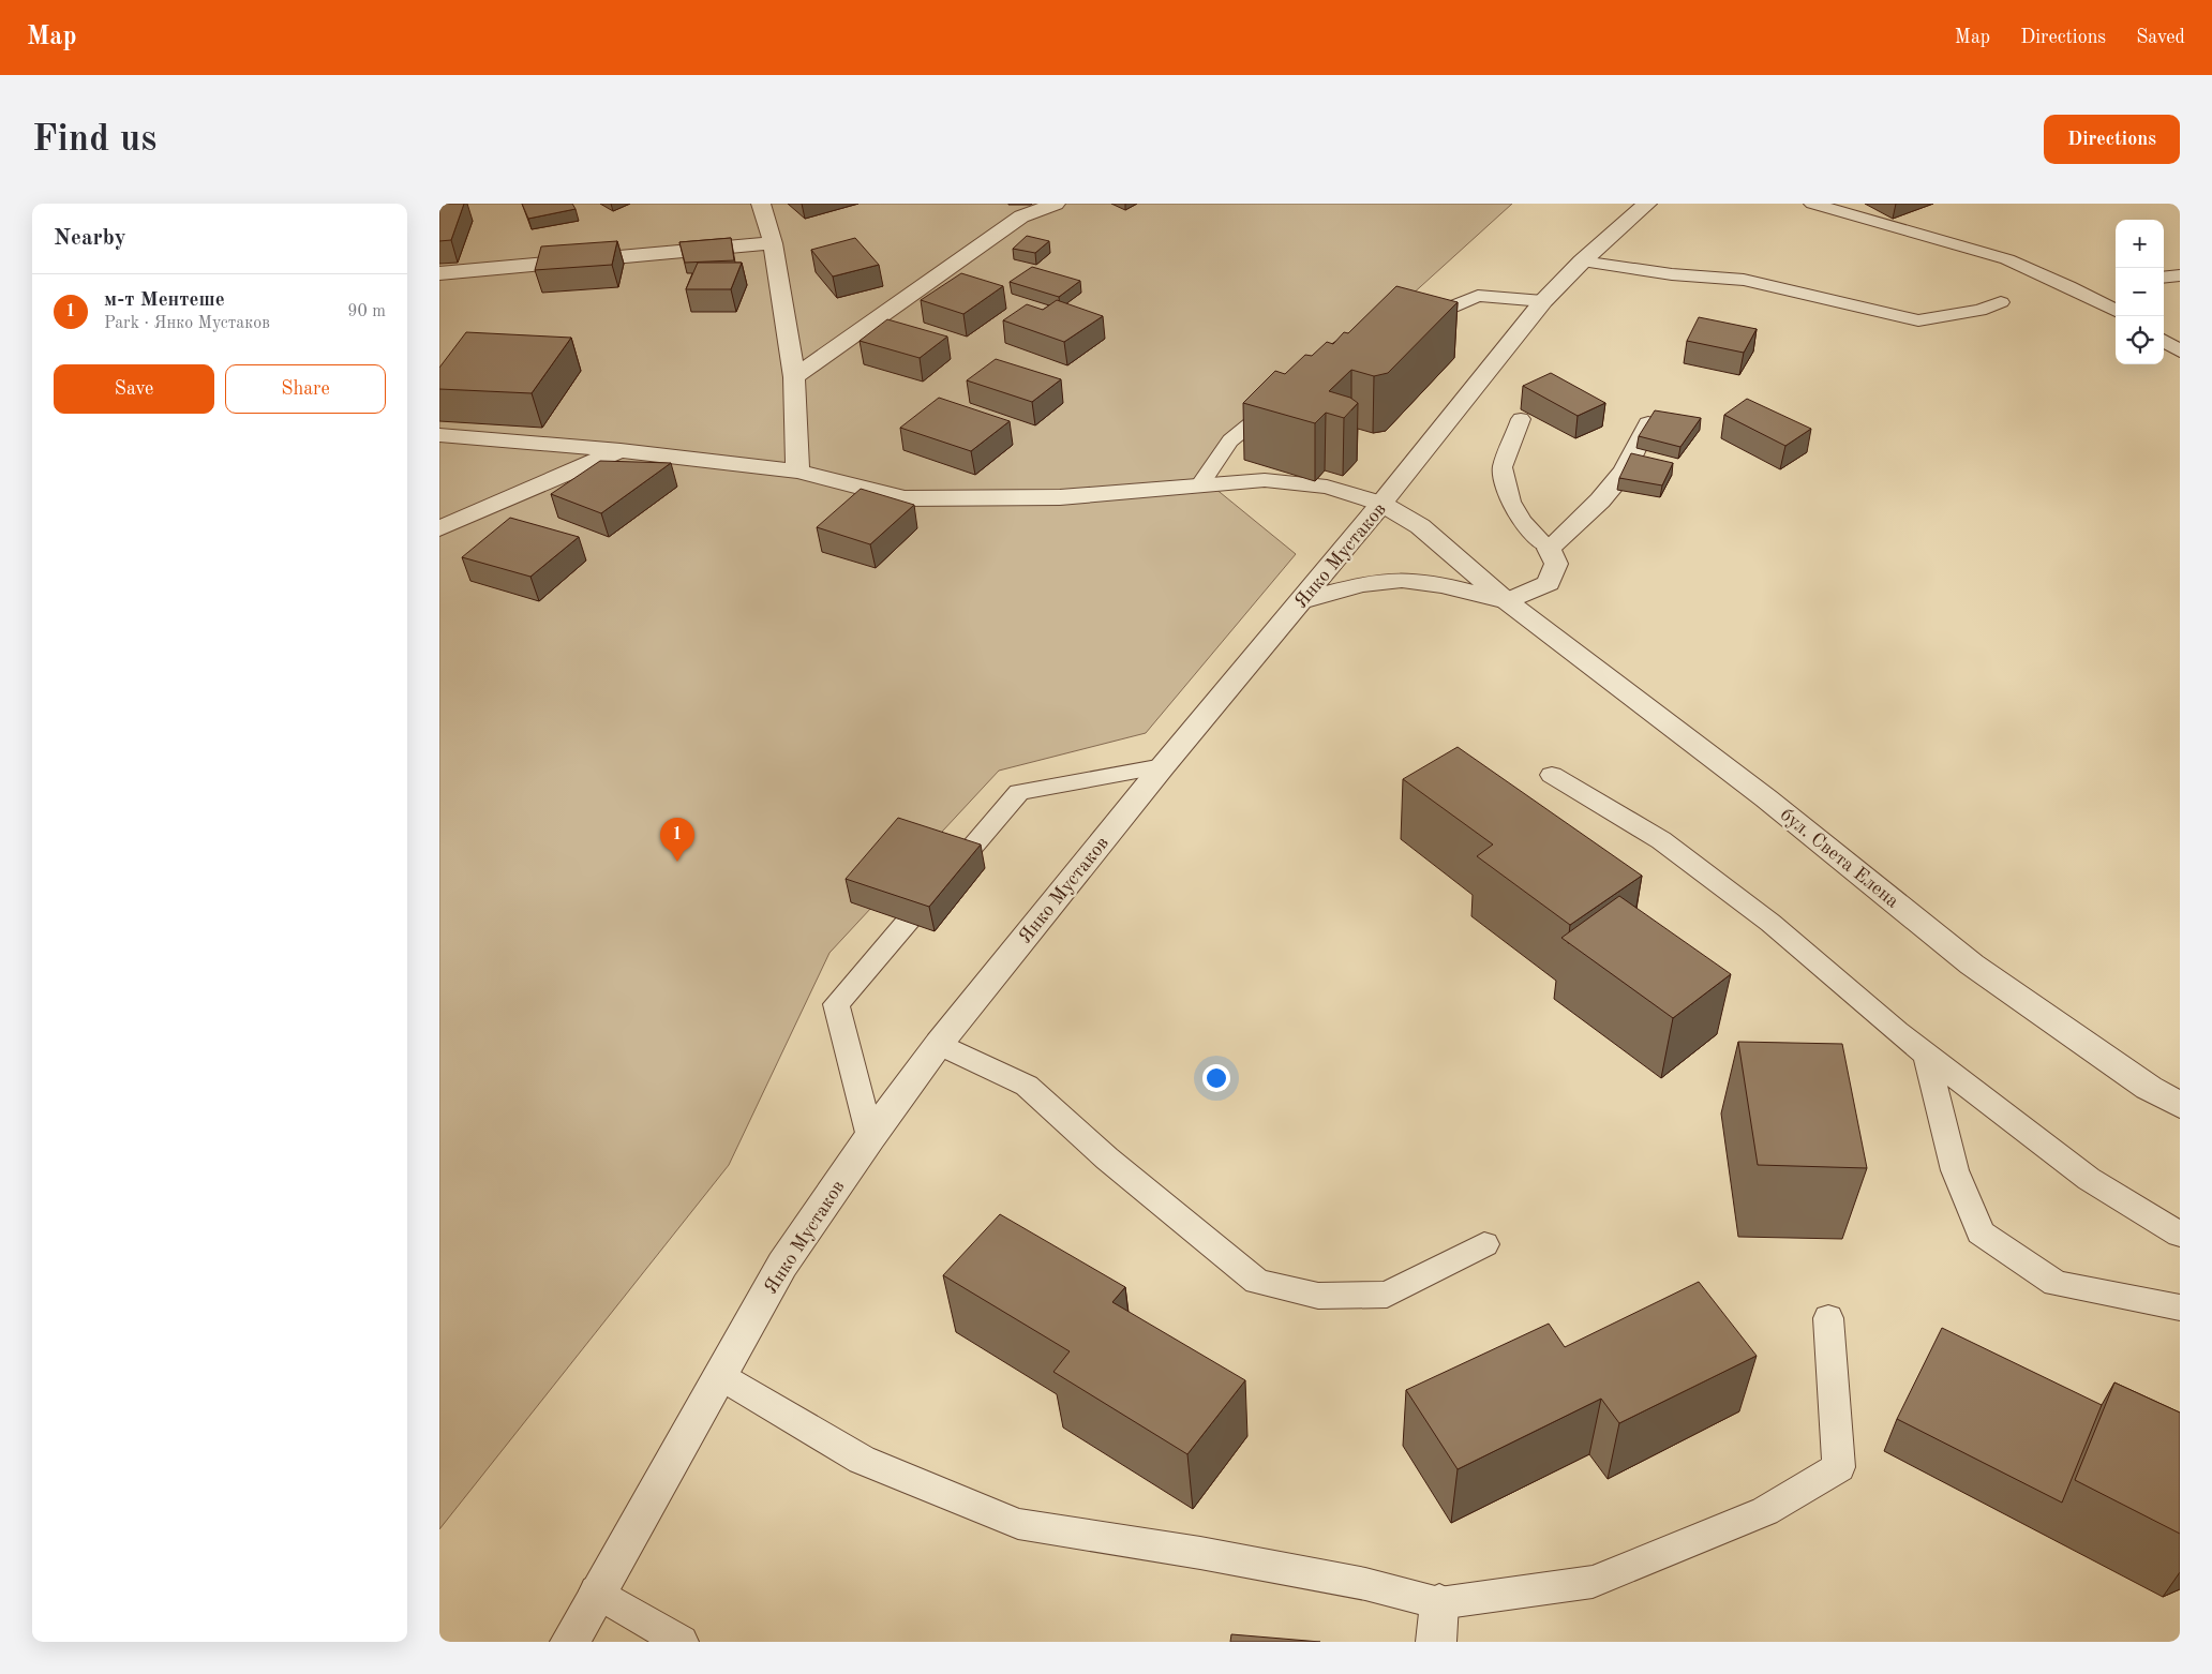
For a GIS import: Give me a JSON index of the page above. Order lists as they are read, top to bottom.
{
  "streets": {
    "street": ["Янко Мустаков", "бул. Света Елена"]
  },
  "crossings": [
    ["Янко Мустаков", "бул. Света Елена"]
  ],
  "page": {
    "header": "Map",
    "nav": ["Map", "Directions", "Saved"],
    "buttons": [
      "Directions",
      ["Save", "Share"]
    ],
    "title": "Find us",
    "heading": "Nearby",
    "map_buttons": ["+", "−"],
    "list": [
      {
        "mark": "1",
        "name": "м-т Ментeше",
        "note": "Park · Янко Мустаков",
        "value": "90 m"
      }
    ],
    "pins": "1"
  }
}
